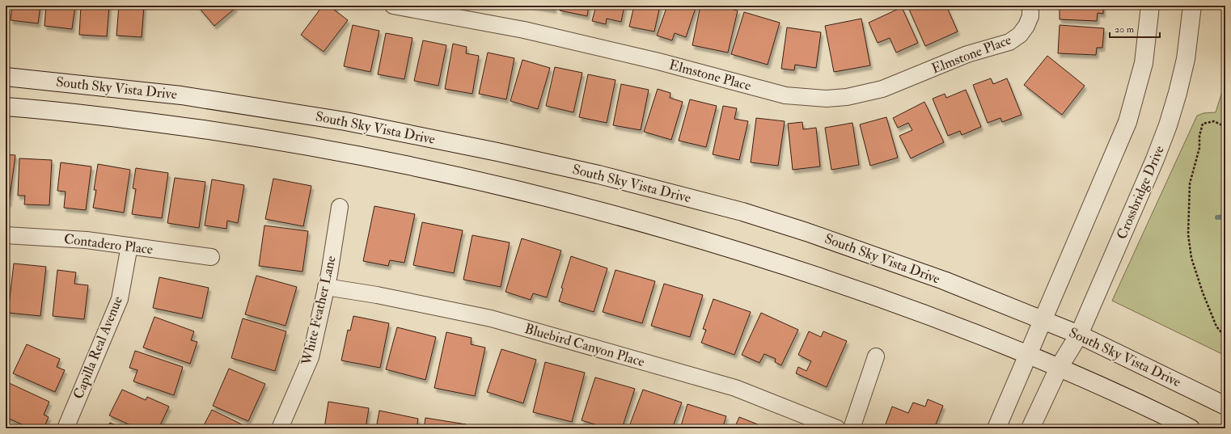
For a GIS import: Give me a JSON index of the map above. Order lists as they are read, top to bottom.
{
  "streets": {
    "main road": ["South Sky Vista Drive", "Crossbridge Drive"],
    "street": [
      "Elmstone Place",
      "Contadero Place",
      "White Feather Lane",
      "Bluebird Canyon Place",
      "Capilla Real Avenue"
    ]
  },
  "crossings": [
    ["South Sky Vista Drive", "Crossbridge Drive"],
    ["Contadero Place", "Capilla Real Avenue"],
    ["White Feather Lane", "Bluebird Canyon Place"]
  ],
  "scale_bar": "20 m"
}
